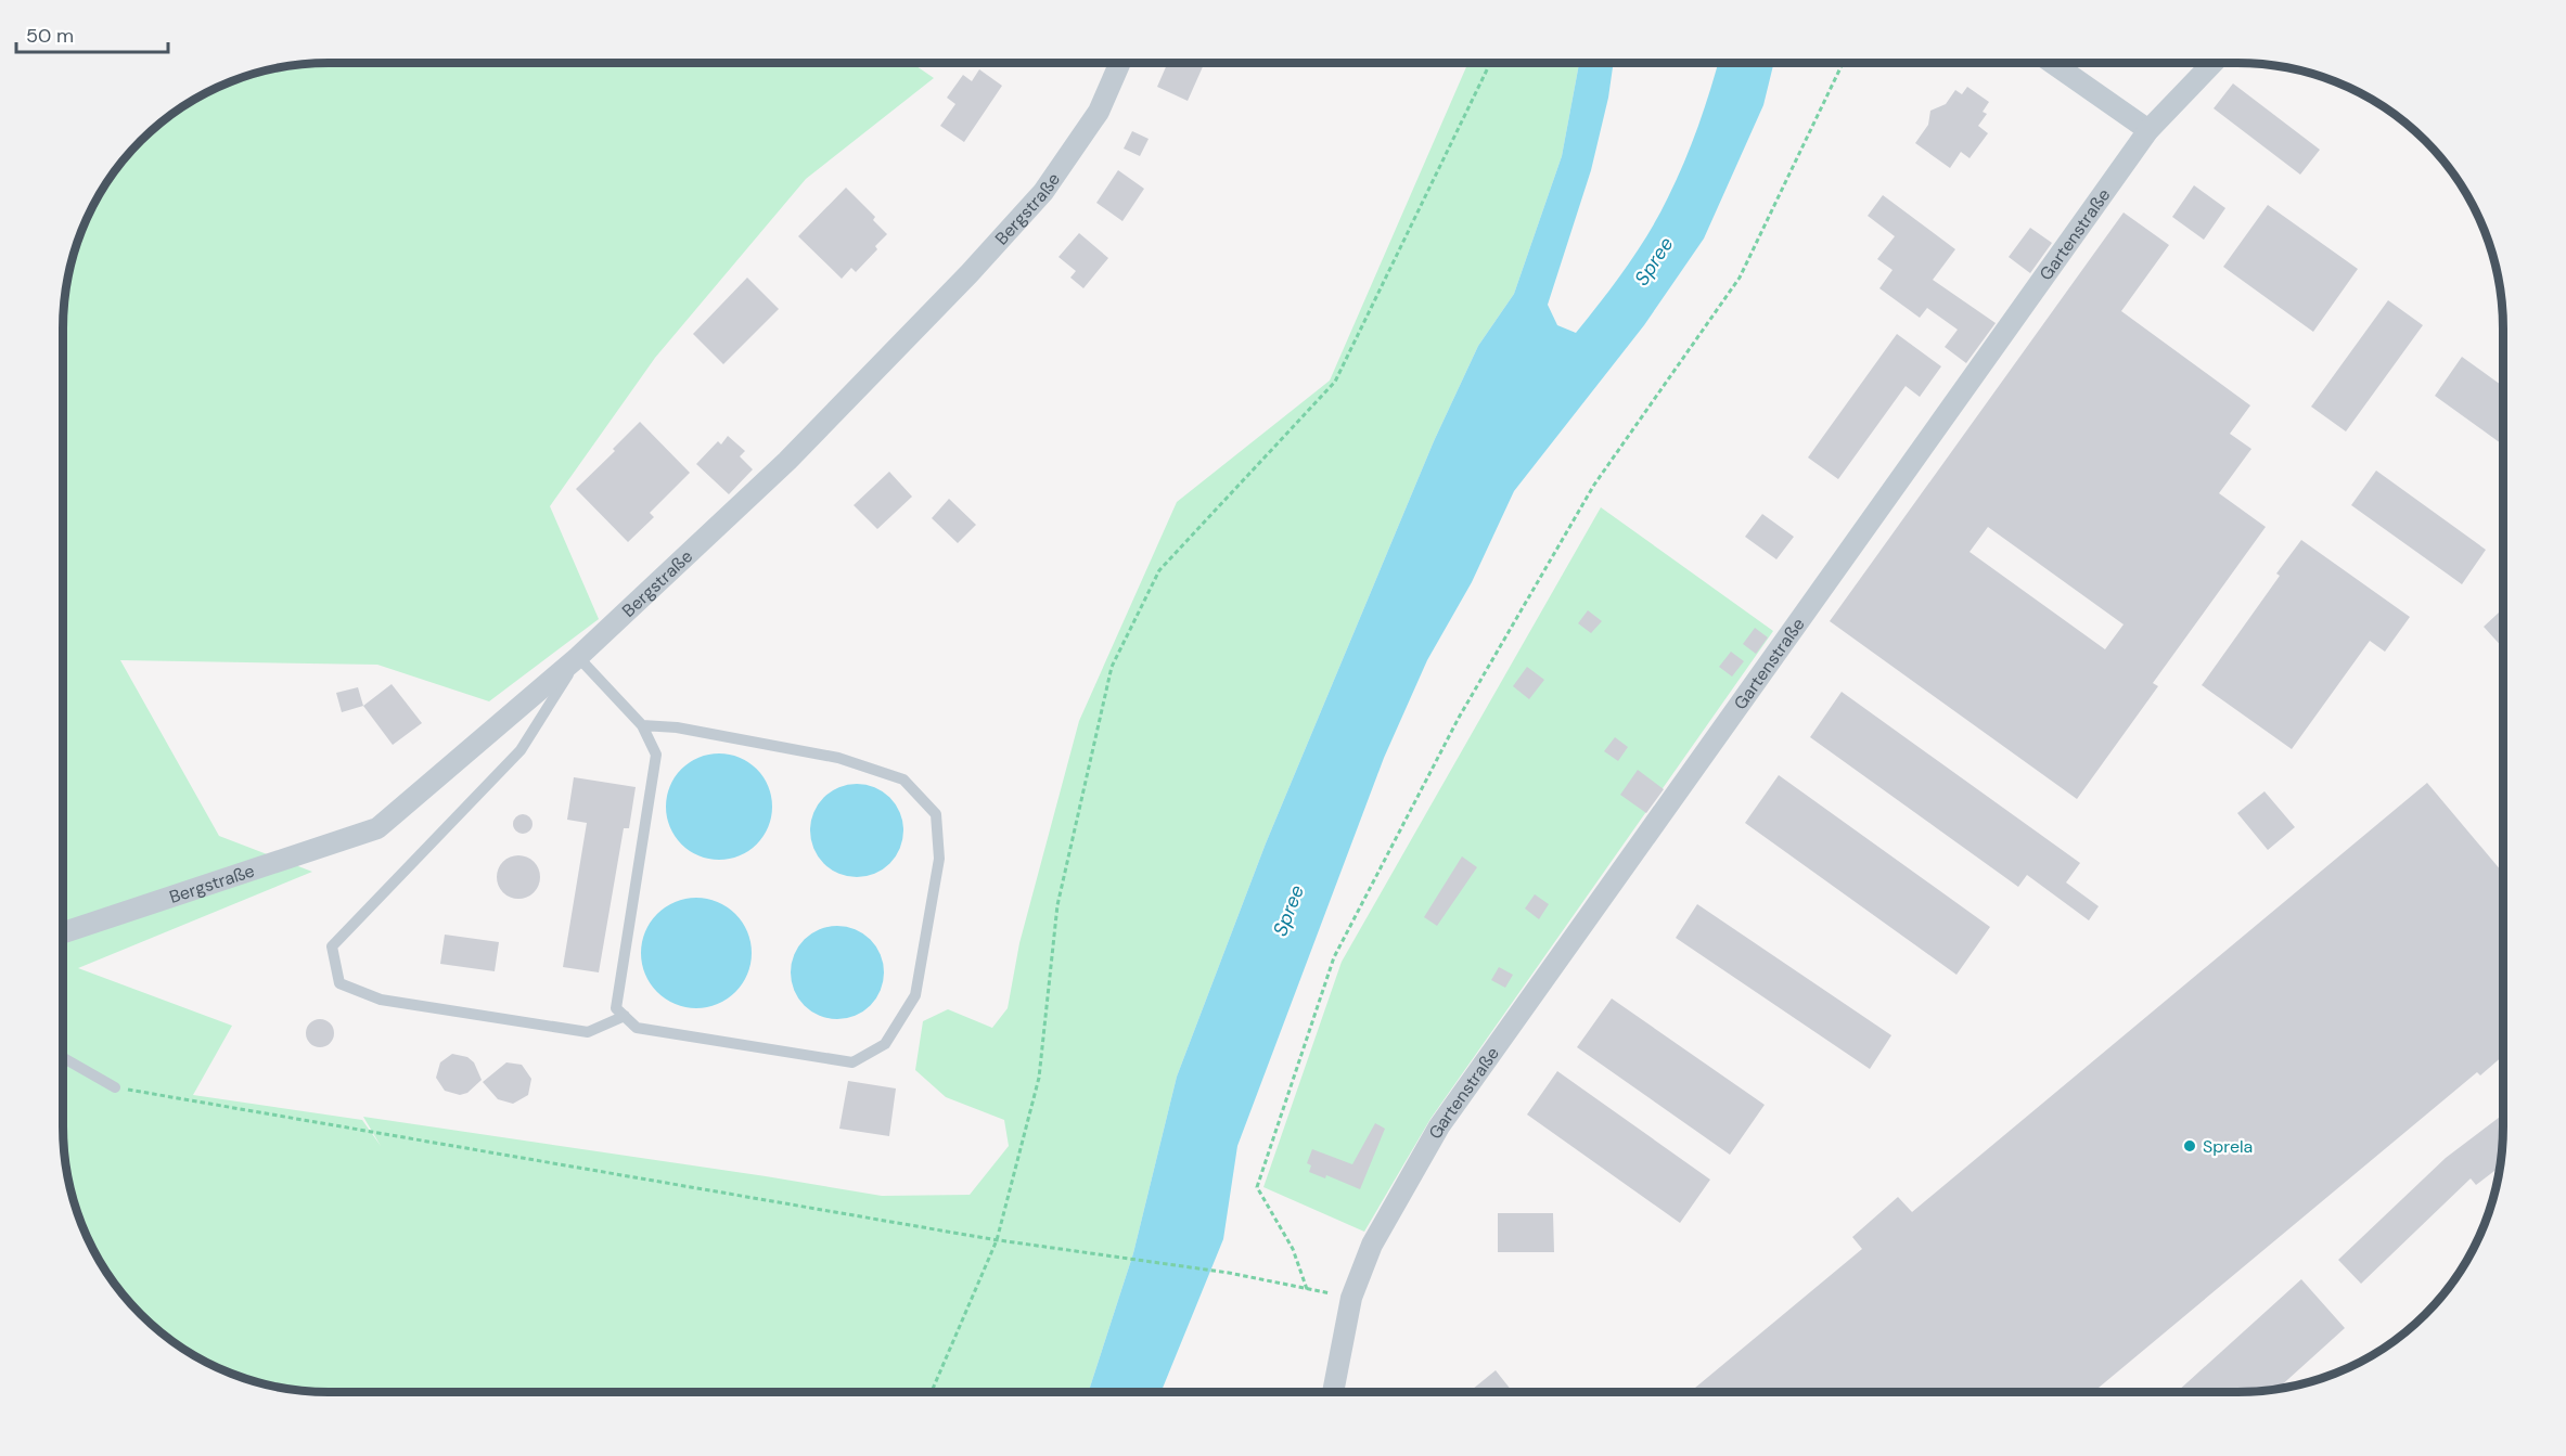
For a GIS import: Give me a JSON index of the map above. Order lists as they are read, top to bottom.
{
  "streets": {
    "street": ["Bergstraße", "Gartenstraße"]
  },
  "water": ["Spree"],
  "places": ["Sprela"],
  "scale_bar": "50 m"
}
